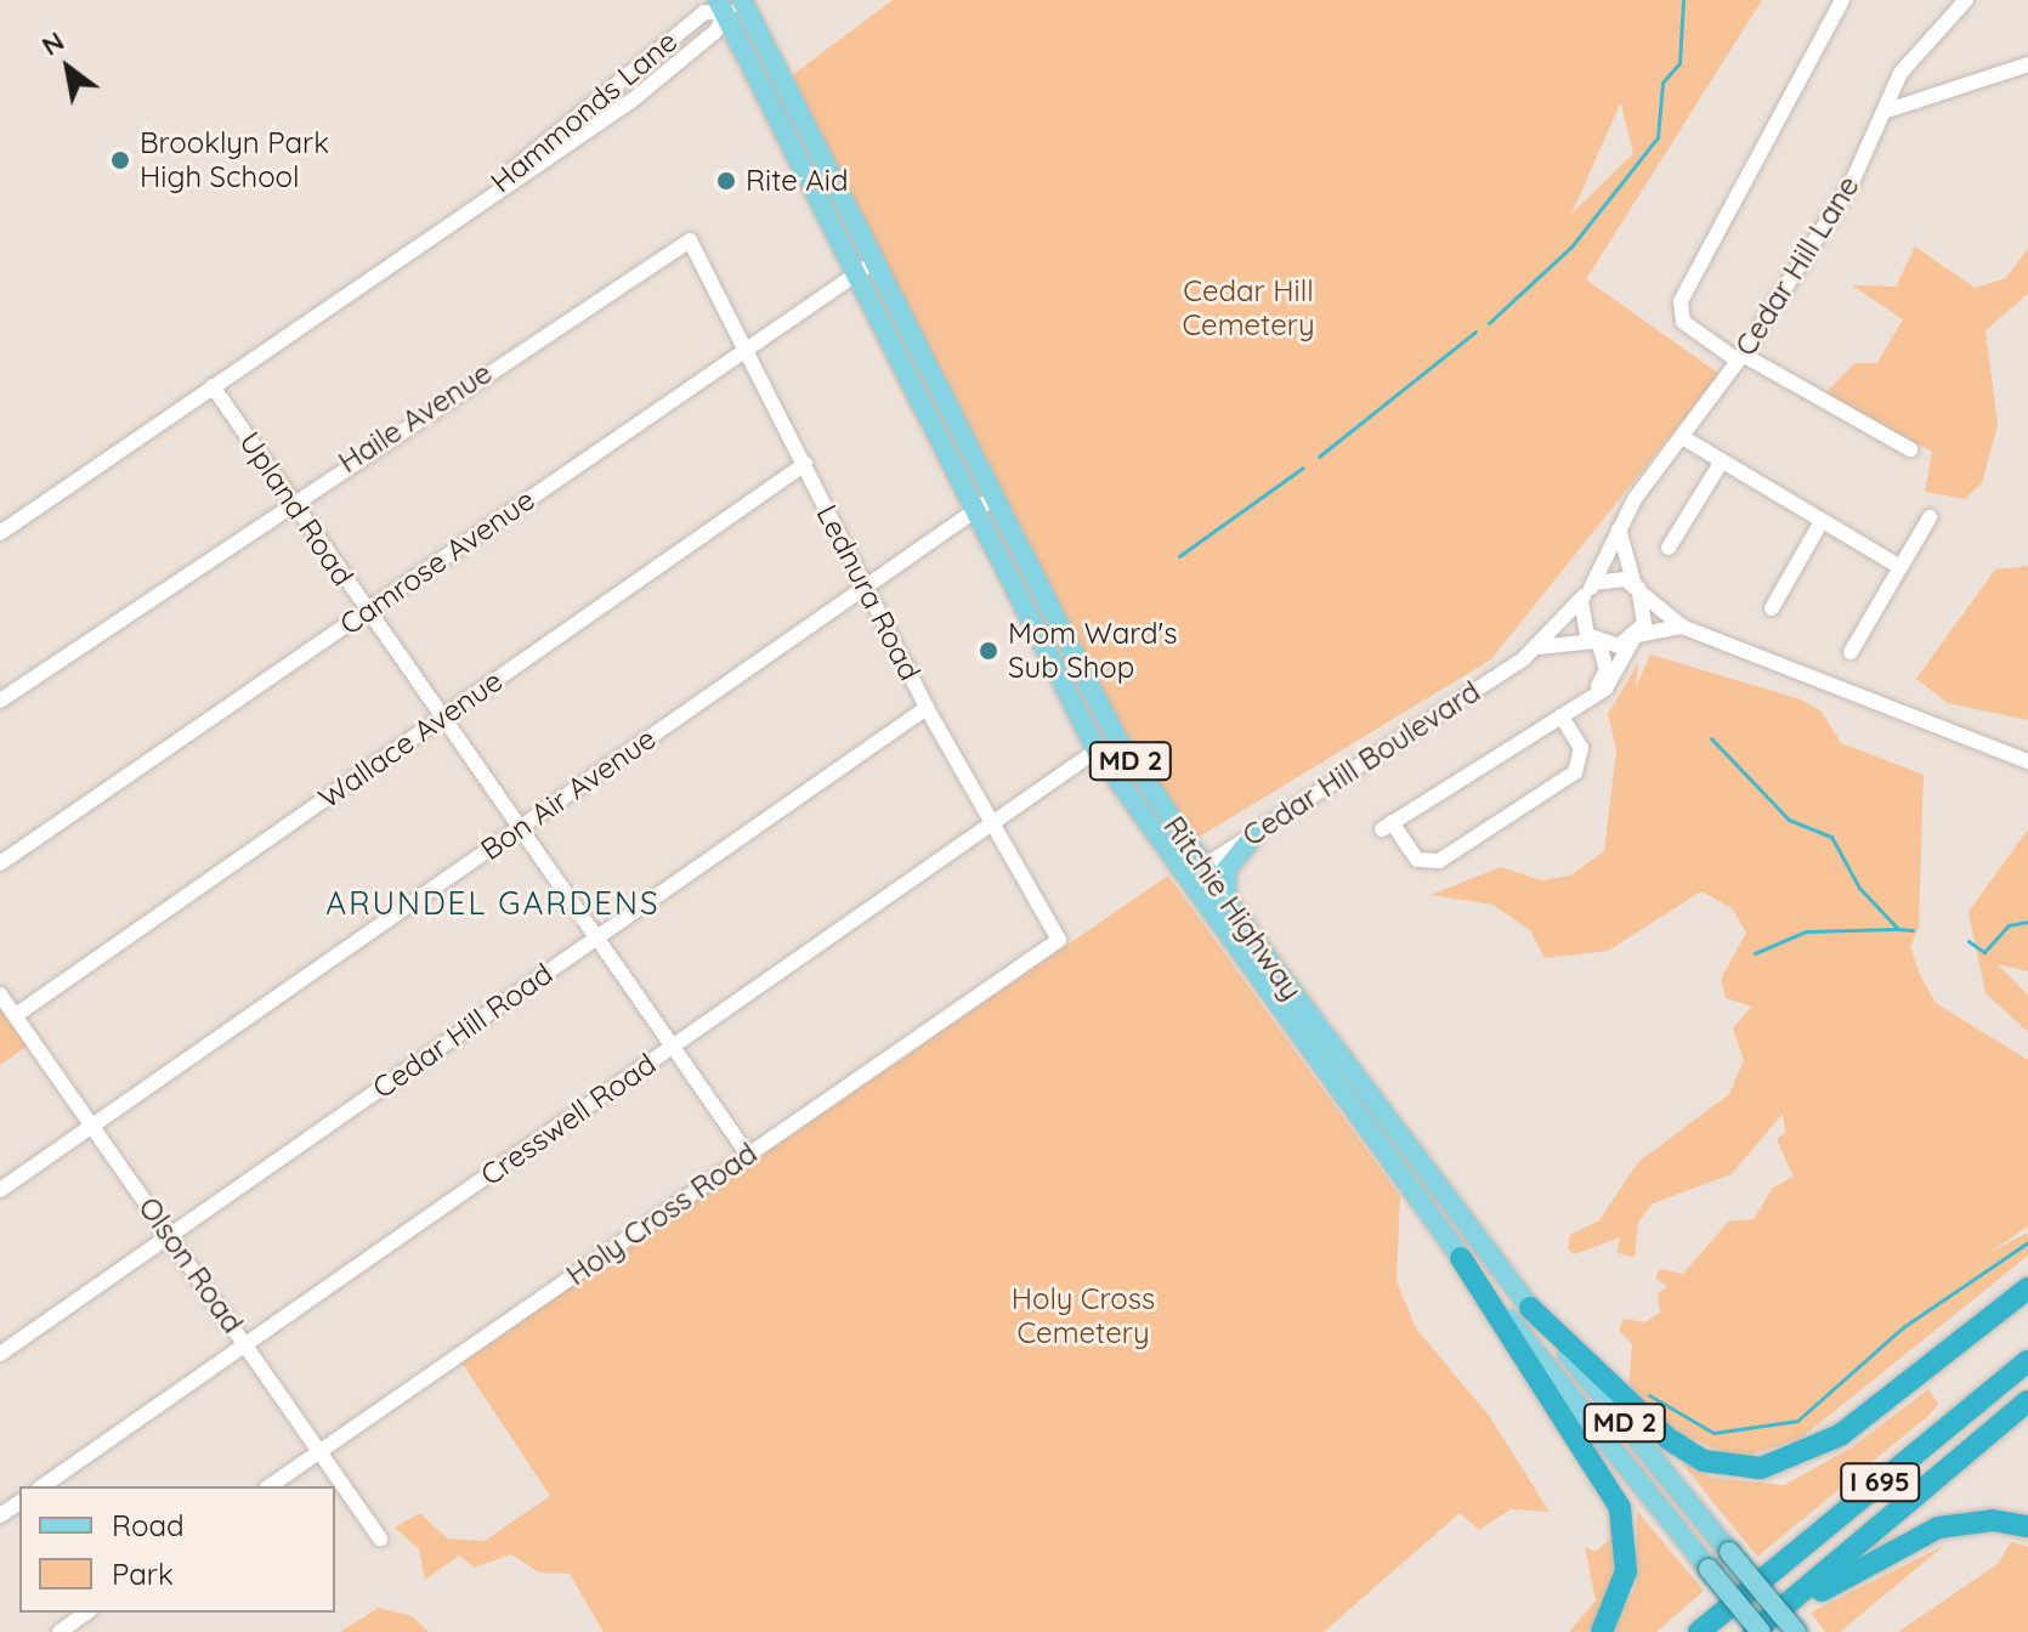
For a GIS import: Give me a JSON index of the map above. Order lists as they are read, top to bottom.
{
  "streets": {
    "highway": ["I 695"],
    "main road": ["MD 2", "Ritchie Highway"],
    "street": [
      "Hammonds Lane",
      "Cedar Hill Lane",
      "Haile Avenue",
      "Upland Road",
      "Camrose Avenue",
      "Lednura Road",
      "Wallace Avenue",
      "Cedar Hill Boulevard",
      "Bon Air Avenue",
      "Cedar Hill Road",
      "Cresswell Road",
      "Holy Cross Road",
      "Olson Road"
    ]
  },
  "crossings": [
    ["Hammonds Lane", "Upland Road"],
    ["Hammonds Lane", "Ritchie Highway"],
    ["Cedar Hill Lane", "Cedar Hill Boulevard"],
    ["Haile Avenue", "Upland Road"],
    ["Haile Avenue", "Lednura Road"],
    ["Upland Road", "Camrose Avenue"],
    ["Upland Road", "Wallace Avenue"],
    ["Upland Road", "Bon Air Avenue"],
    ["Upland Road", "Cedar Hill Road"],
    ["Upland Road", "Cresswell Road"],
    ["Upland Road", "Holy Cross Road"],
    ["Camrose Avenue", "Lednura Road"],
    ["Camrose Avenue", "Ritchie Highway"],
    ["Lednura Road", "Wallace Avenue"],
    ["Lednura Road", "Bon Air Avenue"],
    ["Lednura Road", "Cedar Hill Road"],
    ["Lednura Road", "Cresswell Road"],
    ["Lednura Road", "Holy Cross Road"],
    ["Wallace Avenue", "Olson Road"],
    ["Cedar Hill Boulevard", "Ritchie Highway"],
    ["Bon Air Avenue", "Ritchie Highway"],
    ["Bon Air Avenue", "Olson Road"],
    ["Ritchie Highway", "Cresswell Road"],
    ["Ritchie Highway", "I 695"],
    ["Cedar Hill Road", "Olson Road"],
    ["Cresswell Road", "Olson Road"],
    ["Holy Cross Road", "Olson Road"]
  ],
  "districts": ["ARUNDEL GARDENS"],
  "parks": ["Cedar Hill Cemetery", "Holy Cross Cemetery"],
  "places": ["Brooklyn Park High School", "Rite Aid", "Mom Ward's Sub Shop"],
  "legend": ["Road", "Park"],
  "north": "top left"
}
